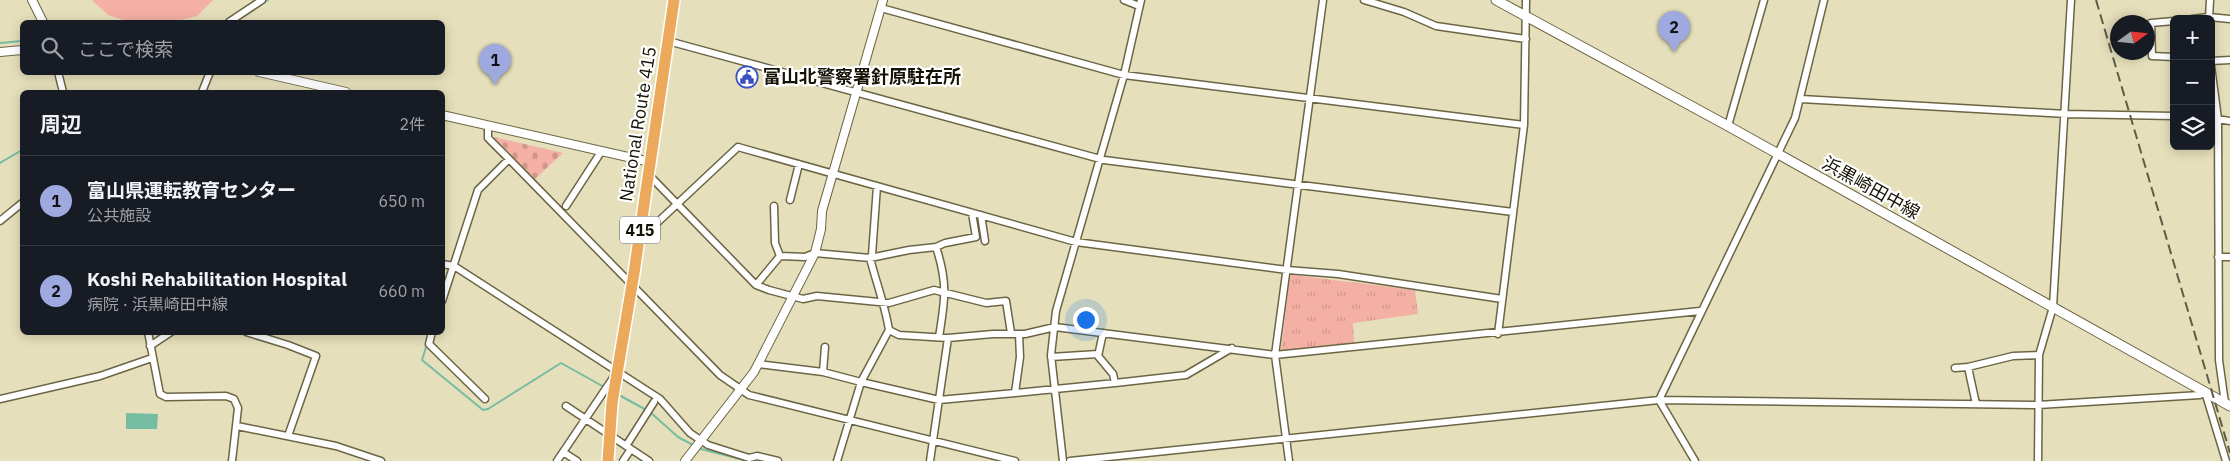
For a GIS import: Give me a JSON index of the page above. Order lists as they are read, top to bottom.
{
  "streets": {
    "highway": ["National Route 415", "415"],
    "main road": ["浜黒崎田中線"]
  },
  "places": {
    "public building": ["富山北警察署針原駐在所"]
  },
  "north": "right",
  "page": {
    "pins": ["2", "1"],
    "map_buttons": ["+", "−"],
    "search": "ここで検索",
    "heading": ["周辺", "2件"],
    "list": [
      {
        "mark": "1",
        "name": "富山県運転教育センター",
        "note": "公共施設",
        "value": "650 m"
      },
      {
        "mark": "2",
        "name": "Koshi Rehabilitation Hospital",
        "note": "病院 · 浜黒崎田中線",
        "value": "660 m"
      }
    ]
  }
}
